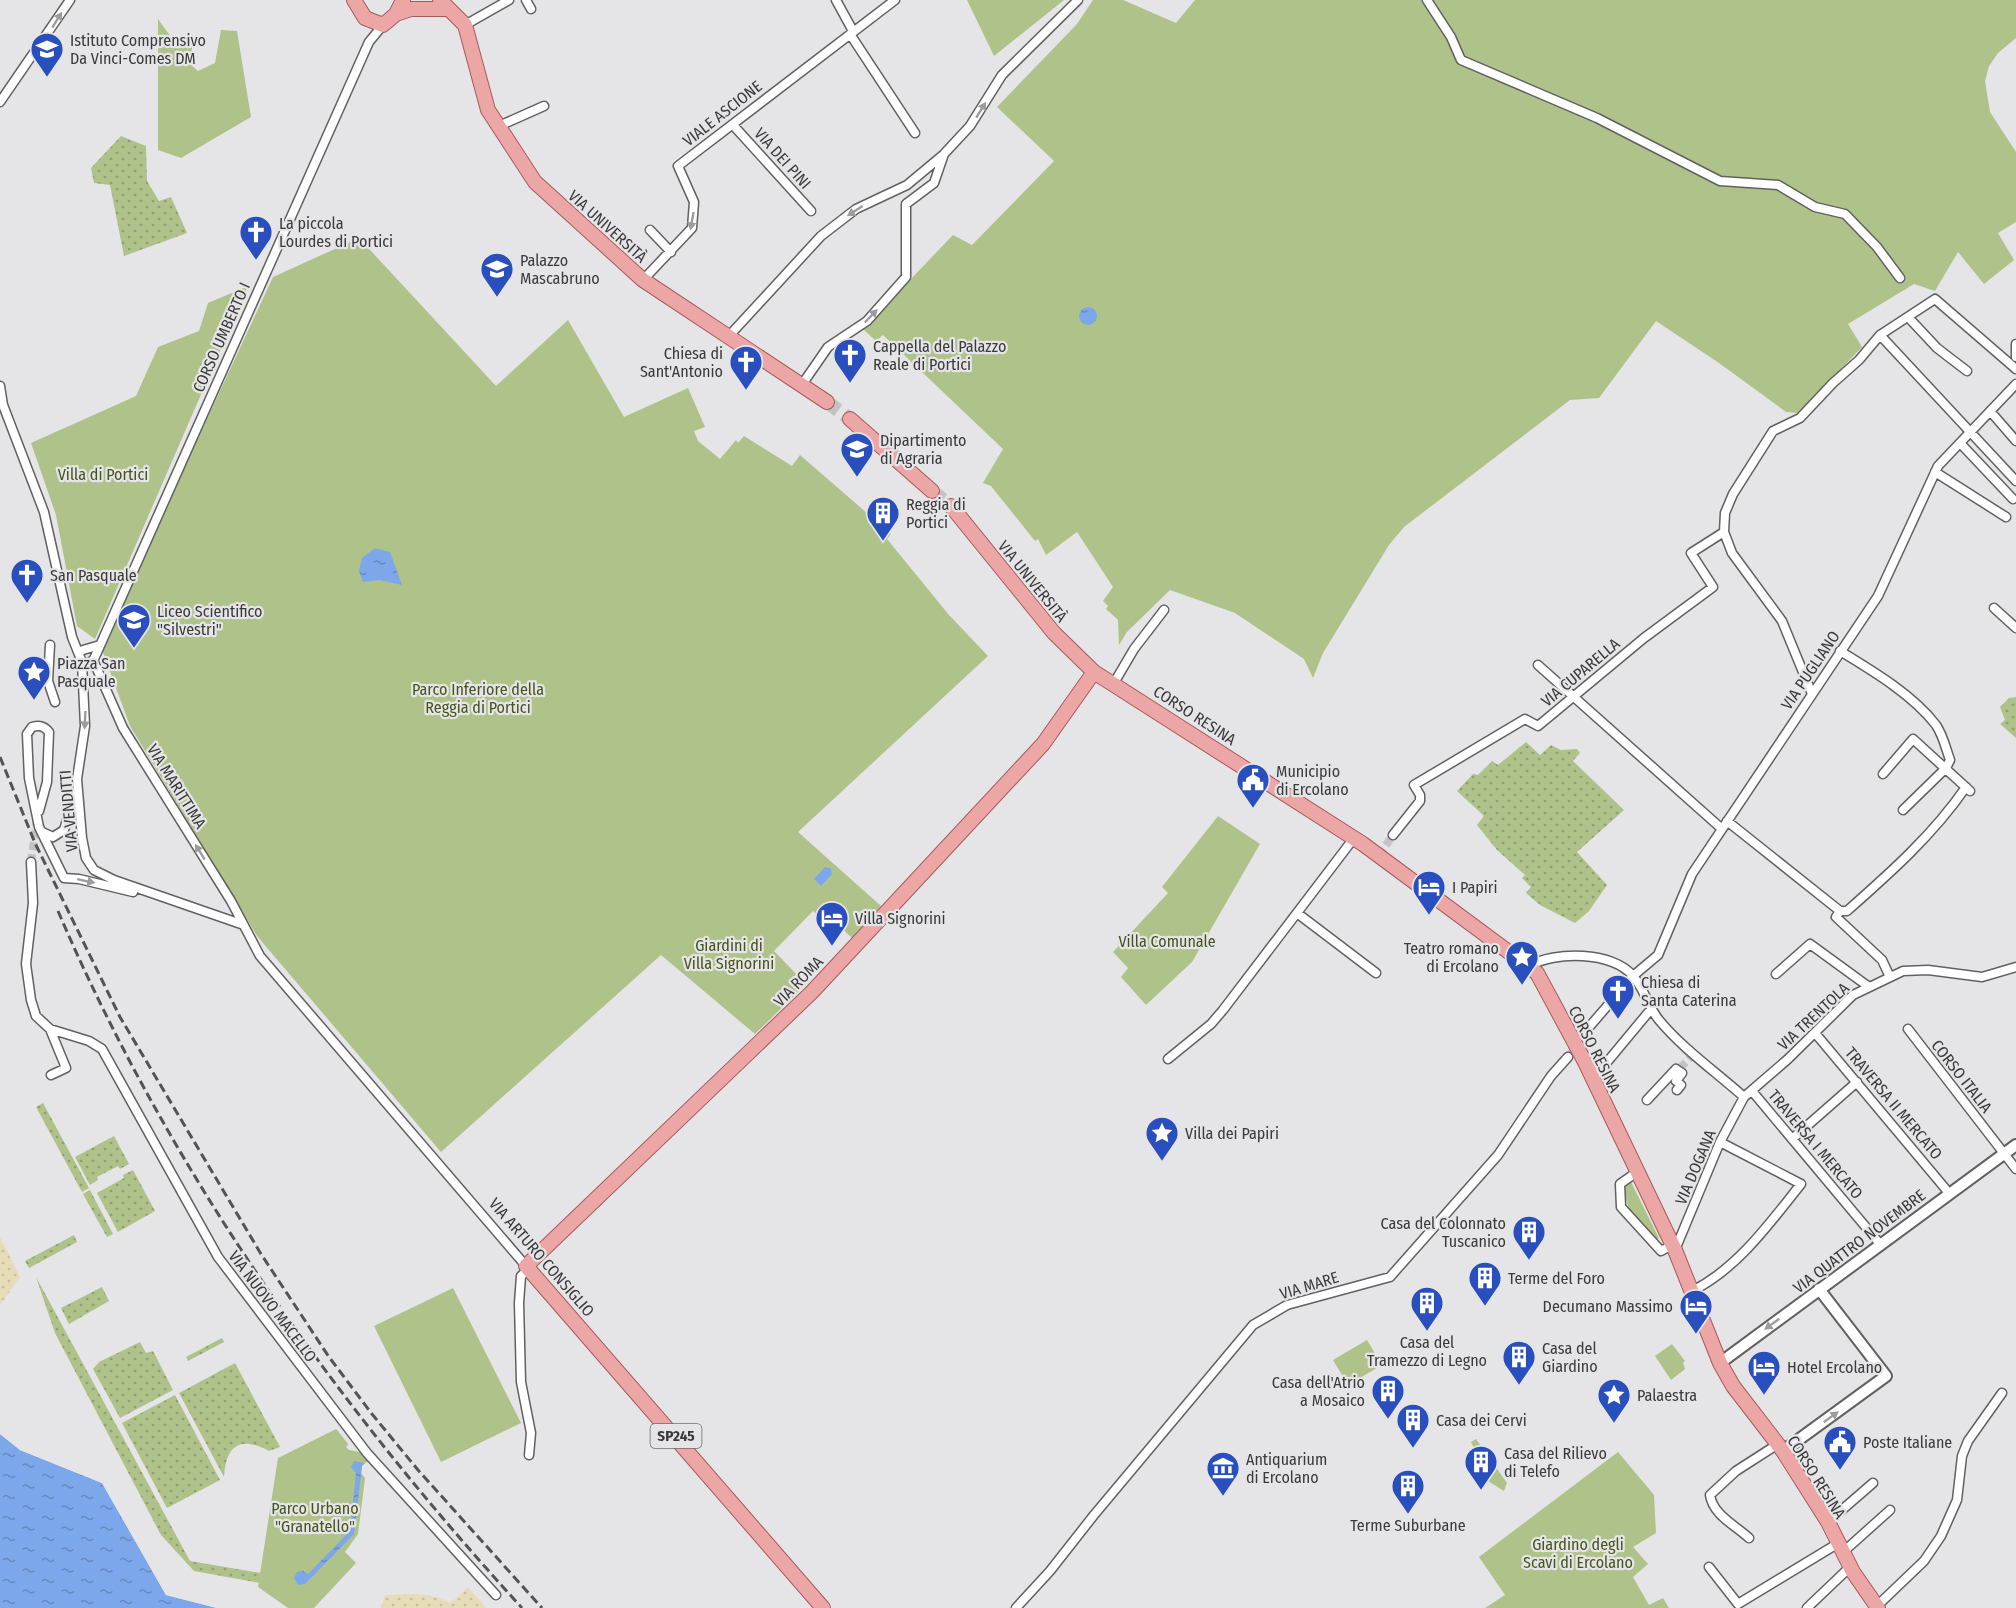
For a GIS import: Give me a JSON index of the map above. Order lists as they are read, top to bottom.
{
  "streets": {
    "main road": [
      "VIA UNIVERSITÀ",
      "CORSO RESINA",
      "VIA ROMA",
      "VIA ARTURO CONSIGLIO",
      "SP245"
    ],
    "street": [
      "VIALE ASCIONE",
      "VIA DEI PINI",
      "CORSO UMBERTO I",
      "VIA PUGLIANO",
      "VIA CUPARELLA",
      "VIA MARITTIMA",
      "VIA VENDITTI",
      "VIA TRENTOLA",
      "CORSO ITALIA",
      "TRAVERSA II MERCATO",
      "TRAVERSA I MERCATO",
      "VIA DOGANA",
      "VIA QUATTRO NOVEMBRE",
      "VIA MARE",
      "VIA NUOVO MACELLO"
    ]
  },
  "crossings": [
    ["VIALE ASCIONE", "VIA DEI PINI"],
    ["VIALE ASCIONE", "VIA UNIVERSITÀ"],
    ["VIA UNIVERSITÀ", "CORSO RESINA"],
    ["VIA UNIVERSITÀ", "VIA ROMA"],
    ["CORSO UMBERTO I", "VIA MARITTIMA"],
    ["CORSO UMBERTO I", "VIA VENDITTI"],
    ["CORSO RESINA", "VIA ROMA"],
    ["CORSO RESINA", "VIA DOGANA"],
    ["CORSO RESINA", "VIA QUATTRO NOVEMBRE"],
    ["VIA MARITTIMA", "VIA VENDITTI"],
    ["VIA MARITTIMA", "VIA ARTURO CONSIGLIO"],
    ["VIA VENDITTI", "VIA ARTURO CONSIGLIO"],
    ["VIA ROMA", "VIA ARTURO CONSIGLIO"],
    ["VIA TRENTOLA", "TRAVERSA II MERCATO"],
    ["VIA TRENTOLA", "TRAVERSA I MERCATO"],
    ["VIA TRENTOLA", "VIA DOGANA"],
    ["CORSO ITALIA", "VIA QUATTRO NOVEMBRE"],
    ["TRAVERSA II MERCATO", "VIA QUATTRO NOVEMBRE"],
    ["TRAVERSA I MERCATO", "VIA QUATTRO NOVEMBRE"]
  ],
  "one_way": ["VIA MARITTIMA"],
  "parks": [
    "Villa di Portici",
    "Parco Inferiore della Reggia di Portici",
    "Villa Comunale",
    "Giardini di Villa Signorini",
    "Parco Urbano \"Granatello\"",
    "Giardino degli Scavi di Ercolano"
  ],
  "places": {
    "school or university": [
      "Istituto Comprensivo Da Vinci-Comes DM",
      "Palazzo Mascabruno",
      "Dipartimento di Agraria",
      "Liceo Scientifico \"Silvestri\""
    ],
    "church": [
      "La piccola Lourdes di Portici",
      "Cappella del Palazzo Reale di Portici",
      "Chiesa di Sant'Antonio",
      "San Pasquale",
      "Chiesa di Santa Caterina"
    ],
    "building": [
      "Reggia di Portici",
      "Casa del Colonnato Tuscanico",
      "Terme del Foro",
      "Casa del Tramezzo di Legno",
      "Casa del Giardino",
      "Casa dell'Atrio a Mosaico",
      "Casa dei Cervi",
      "Casa del Rilievo di Telefo",
      "Terme Suburbane"
    ],
    "place": [
      "Piazza San Pasquale",
      "Teatro romano di Ercolano",
      "Villa dei Papiri",
      "Palaestra"
    ],
    "public building": ["Municipio di Ercolano", "Poste Italiane"],
    "hotel": [
      "I Papiri",
      "Villa Signorini",
      "Decumano Massimo",
      "Hotel Ercolano"
    ],
    "museum": ["Antiquarium di Ercolano"]
  }
}
